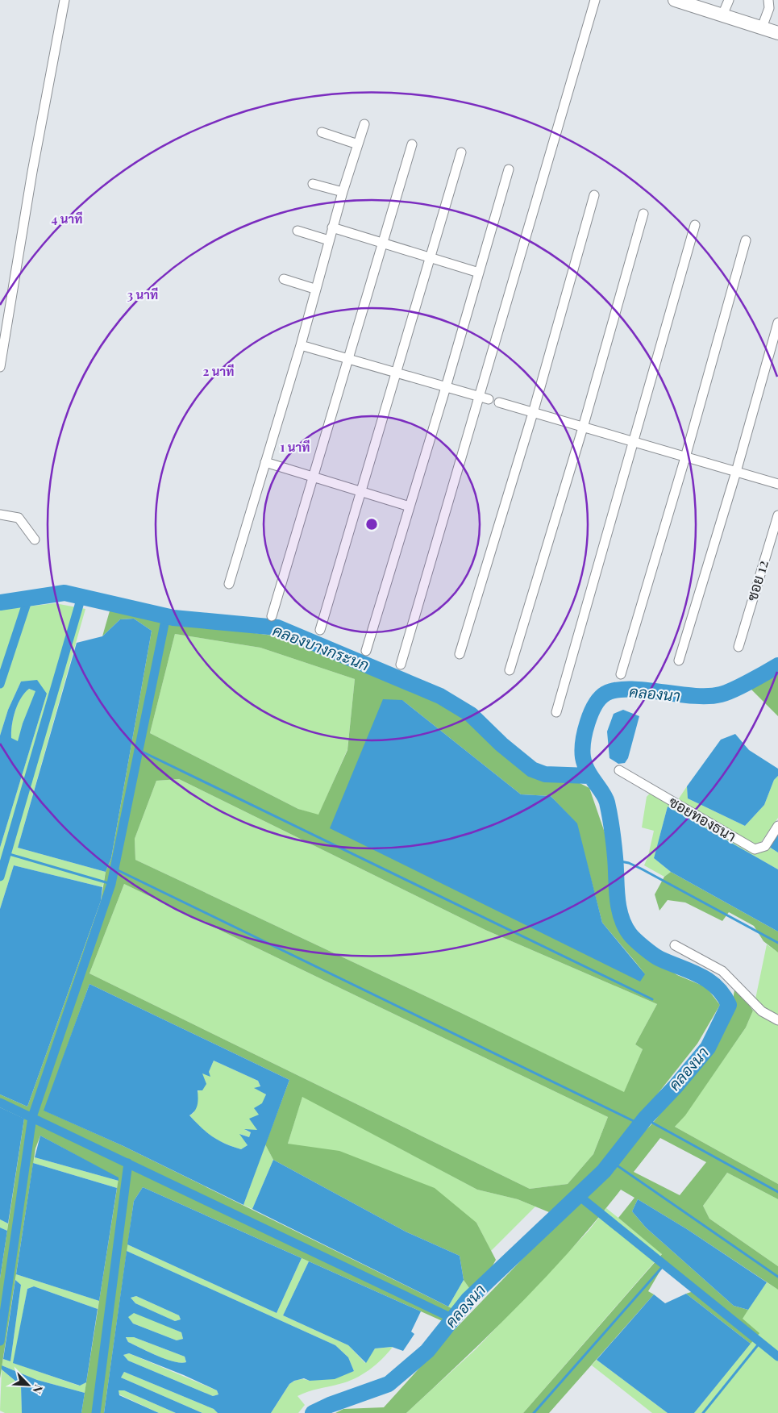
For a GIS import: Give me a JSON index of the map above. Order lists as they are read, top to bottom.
{
  "streets": {
    "street": ["ซอย 12", "ซอยทองธนา"]
  },
  "water": ["คลองบางกระนก", "คลองนา"],
  "north": "bottom right",
  "rings": [
    "4 นาที",
    "3 นาที",
    "2 นาที",
    "1 นาที"
  ]
}
